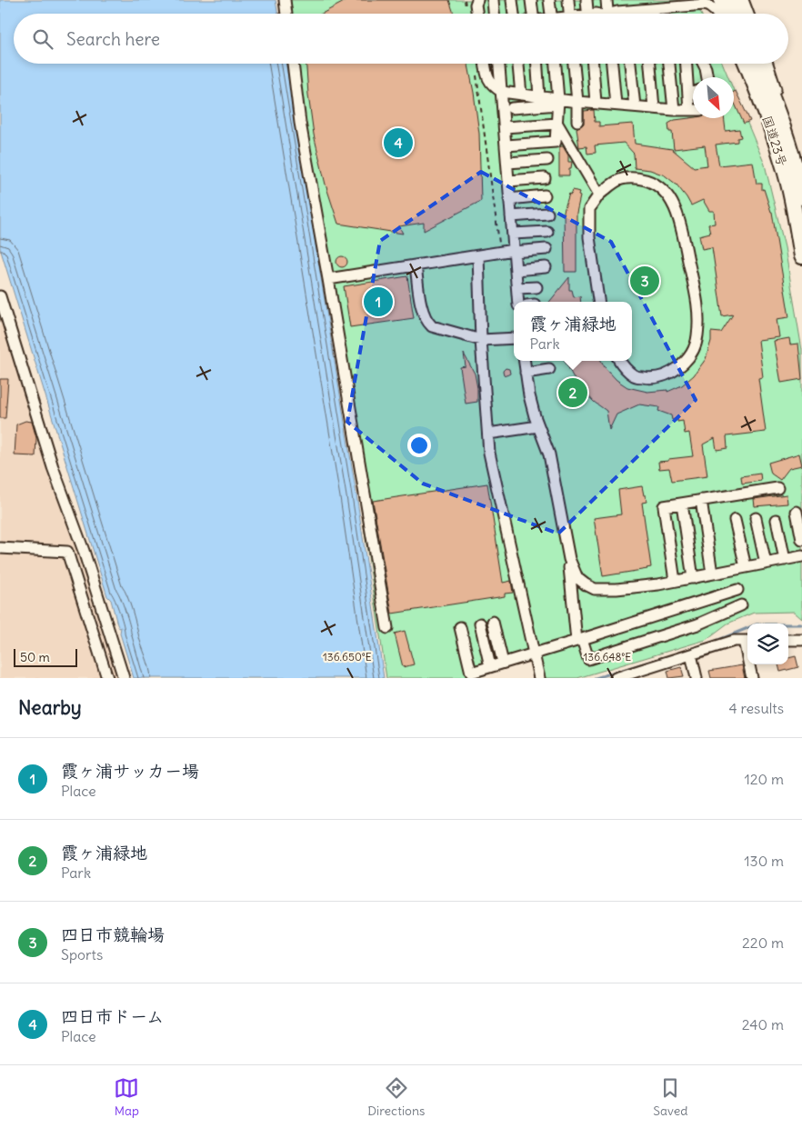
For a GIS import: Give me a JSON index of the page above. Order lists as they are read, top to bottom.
{
  "streets": {
    "highway": ["国道23号"]
  },
  "scale_bar": "50 m",
  "north": "bottom right",
  "page": {
    "search": "Search here",
    "pins": [
      "4",
      "3",
      "1",
      "2"
    ],
    "popup": ["霞ヶ浦緑地", "Park"],
    "scale": "50 m",
    "heading": ["Nearby", "4 results"],
    "list": [
      {
        "mark": "1",
        "name": "霞ヶ浦サッカー場",
        "note": "Place",
        "value": "120 m"
      },
      {
        "mark": "2",
        "name": "霞ヶ浦緑地",
        "note": "Park",
        "value": "130 m"
      },
      {
        "mark": "3",
        "name": "四日市競輪場",
        "note": "Sports",
        "value": "220 m"
      },
      {
        "mark": "4",
        "name": "四日市ドーム",
        "note": "Place",
        "value": "240 m"
      }
    ],
    "nav": ["Map", "Directions", "Saved"]
  },
  "coordinates": ["136.650°E", "136.648°E"]
}
